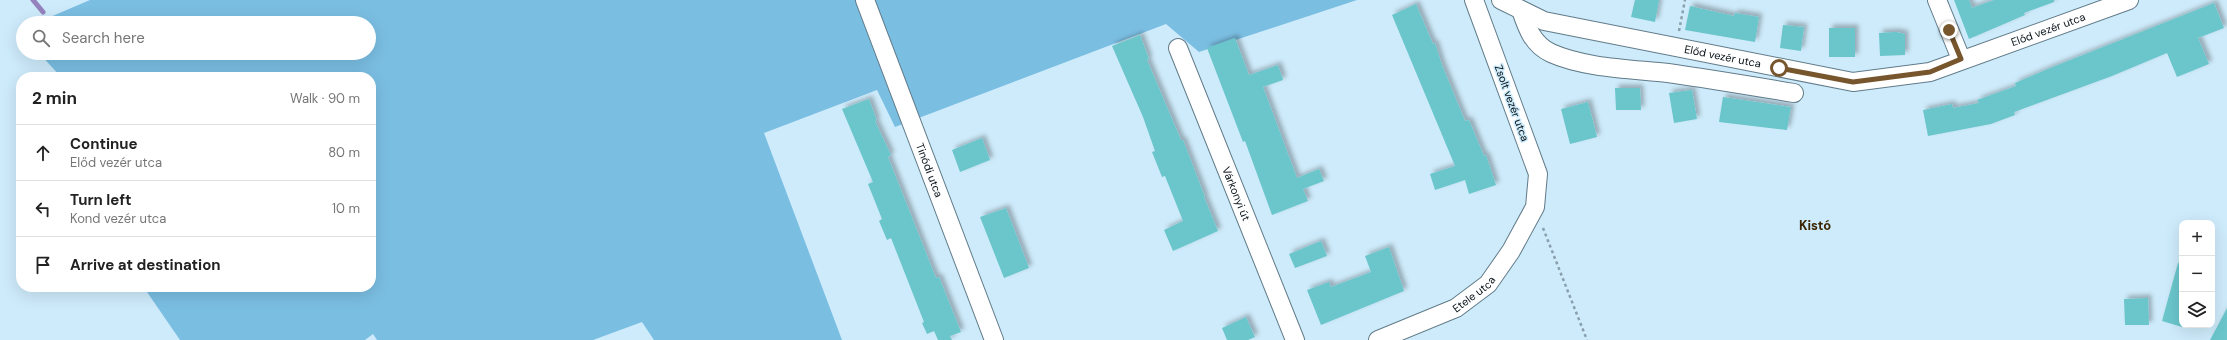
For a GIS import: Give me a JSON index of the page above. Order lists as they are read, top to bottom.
{
  "streets": {
    "street": [
      "Előd vezér utca",
      "Zsolt vezér utca",
      "Tinódi utca",
      "Várkonyi út",
      "Etele utca"
    ]
  },
  "crossings": [
    ["Zsolt vezér utca", "Etele utca"]
  ],
  "districts": ["Kistó"],
  "page": {
    "search": "Search here",
    "heading": ["2 min", "Walk · 90 m"],
    "list": [
      ["Continue", "Előd vezér utca", "80 m"],
      ["Turn left", "Kond vezér utca", "10 m"],
      "Arrive at destination"
    ],
    "map_buttons": ["+", "−"]
  }
}
